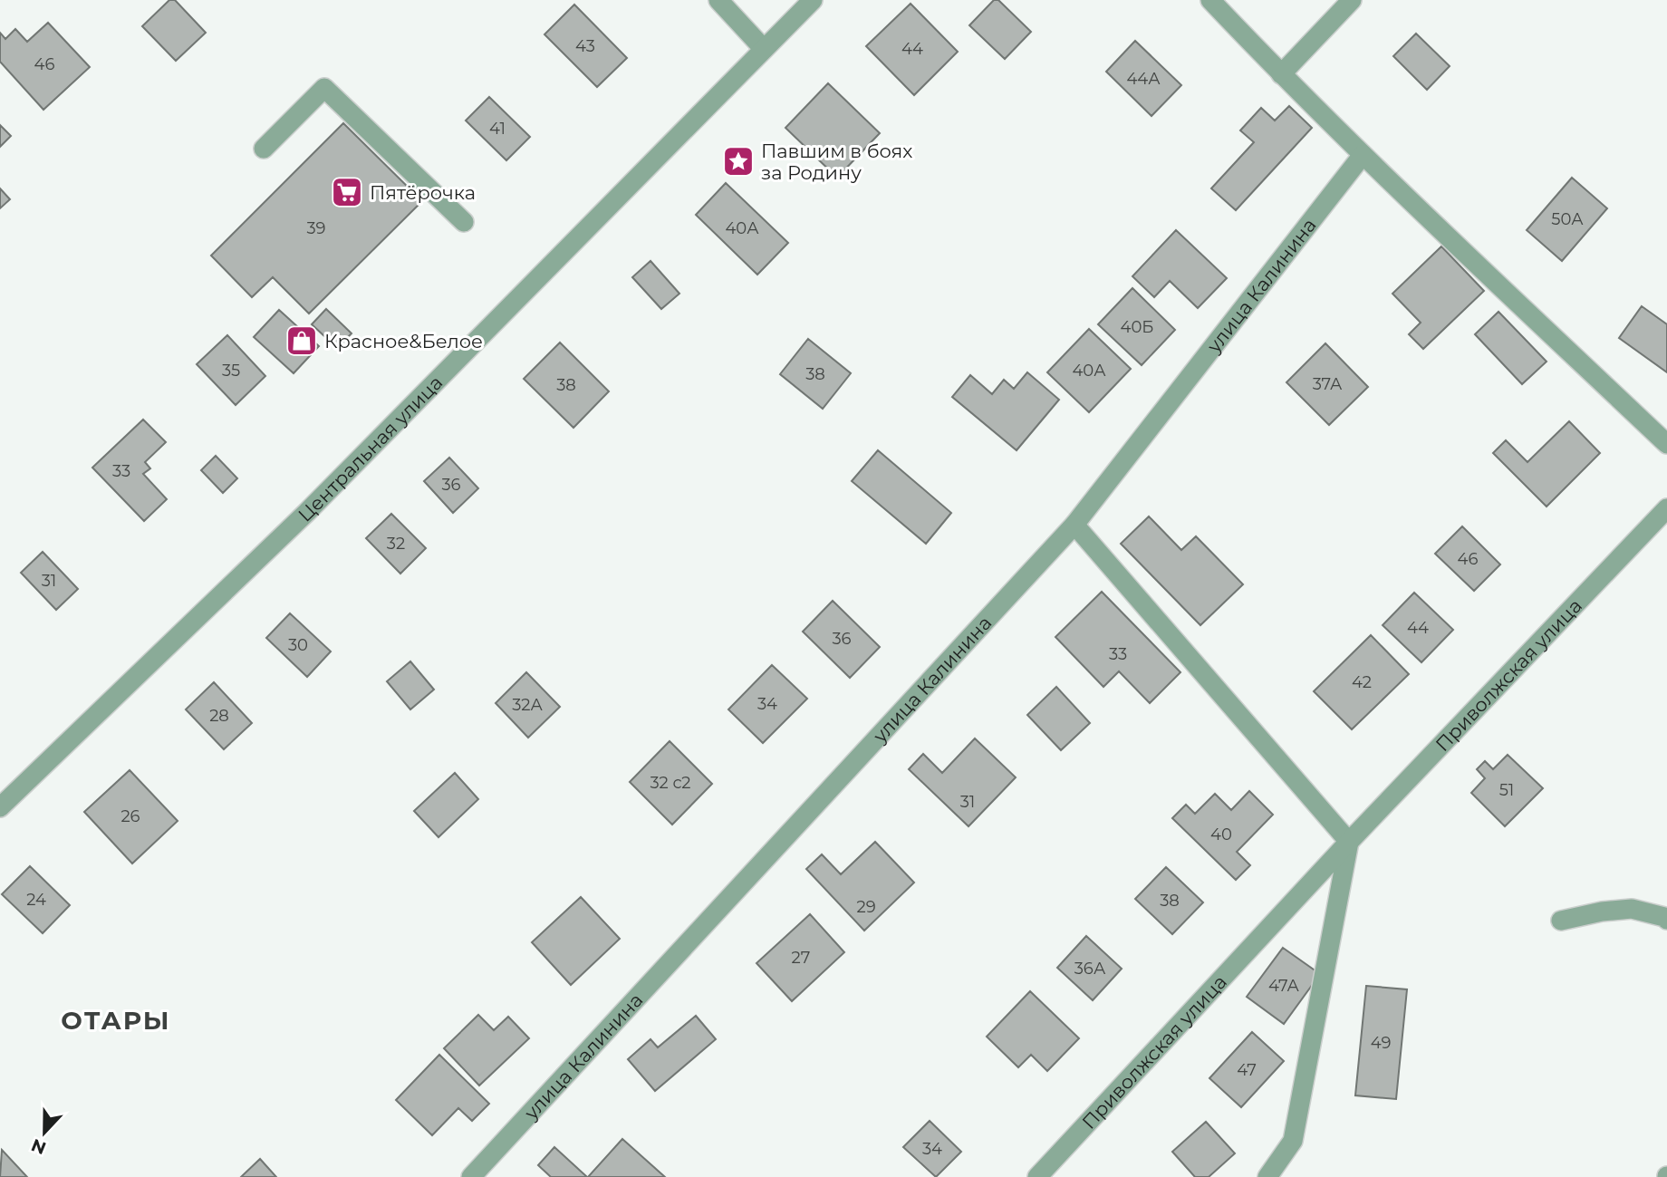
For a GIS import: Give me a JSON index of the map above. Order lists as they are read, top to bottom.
{
  "streets": {
    "street": ["улица Калинина", "Центральная улица", "Приволжская улица"]
  },
  "districts": ["ОТАРЫ"],
  "places": {
    "place": ["Павшим в боях за Родину"],
    "supermarket": ["Пятёрочка"],
    "shop": ["Красное&Белое"]
  },
  "house_numbers": [
    "43",
    "44",
    "46",
    "44А",
    "41",
    "50А",
    "39",
    "40А",
    "40Б",
    "35",
    "40А",
    "38",
    "37А",
    "38",
    "33",
    "36",
    "32",
    "46",
    "31",
    "44",
    "36",
    "30",
    "33",
    "42",
    "34",
    "32А",
    "28",
    "32 с2",
    "51",
    "31",
    "26",
    "40",
    "24",
    "38",
    "29",
    "27",
    "36А",
    "47А",
    "49",
    "47",
    "34"
  ],
  "north": "bottom"
}
